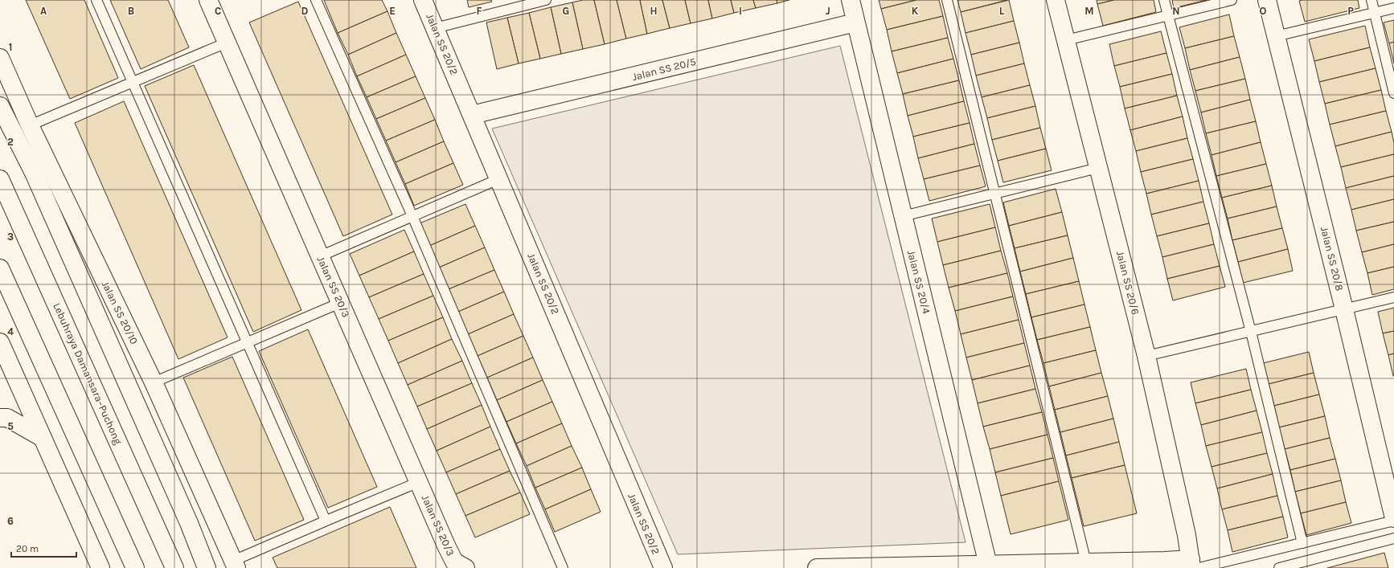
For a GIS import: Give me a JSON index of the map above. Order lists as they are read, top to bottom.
{
  "streets": {
    "main road": [
      "Jalan SS 20/2",
      "Jalan SS 20/5",
      "Jalan SS 20/8",
      "Jalan SS 20/4",
      "Jalan SS 20/6",
      "Jalan SS 20/3",
      "Jalan SS 20/10",
      "Lebuhraya Damansara–Puchong"
    ]
  },
  "crossings": [
    ["Jalan SS 20/2", "Jalan SS 20/5"],
    ["Jalan SS 20/5", "Jalan SS 20/4"]
  ],
  "scale_bar": "20 m",
  "grid": {
    "columns": [
      "A",
      "B",
      "C",
      "D",
      "E",
      "F",
      "G",
      "H",
      "I",
      "J",
      "K",
      "L",
      "M",
      "N",
      "O",
      "P"
    ],
    "rows": [
      "1",
      "2",
      "3",
      "4",
      "5",
      "6"
    ]
  }
}
